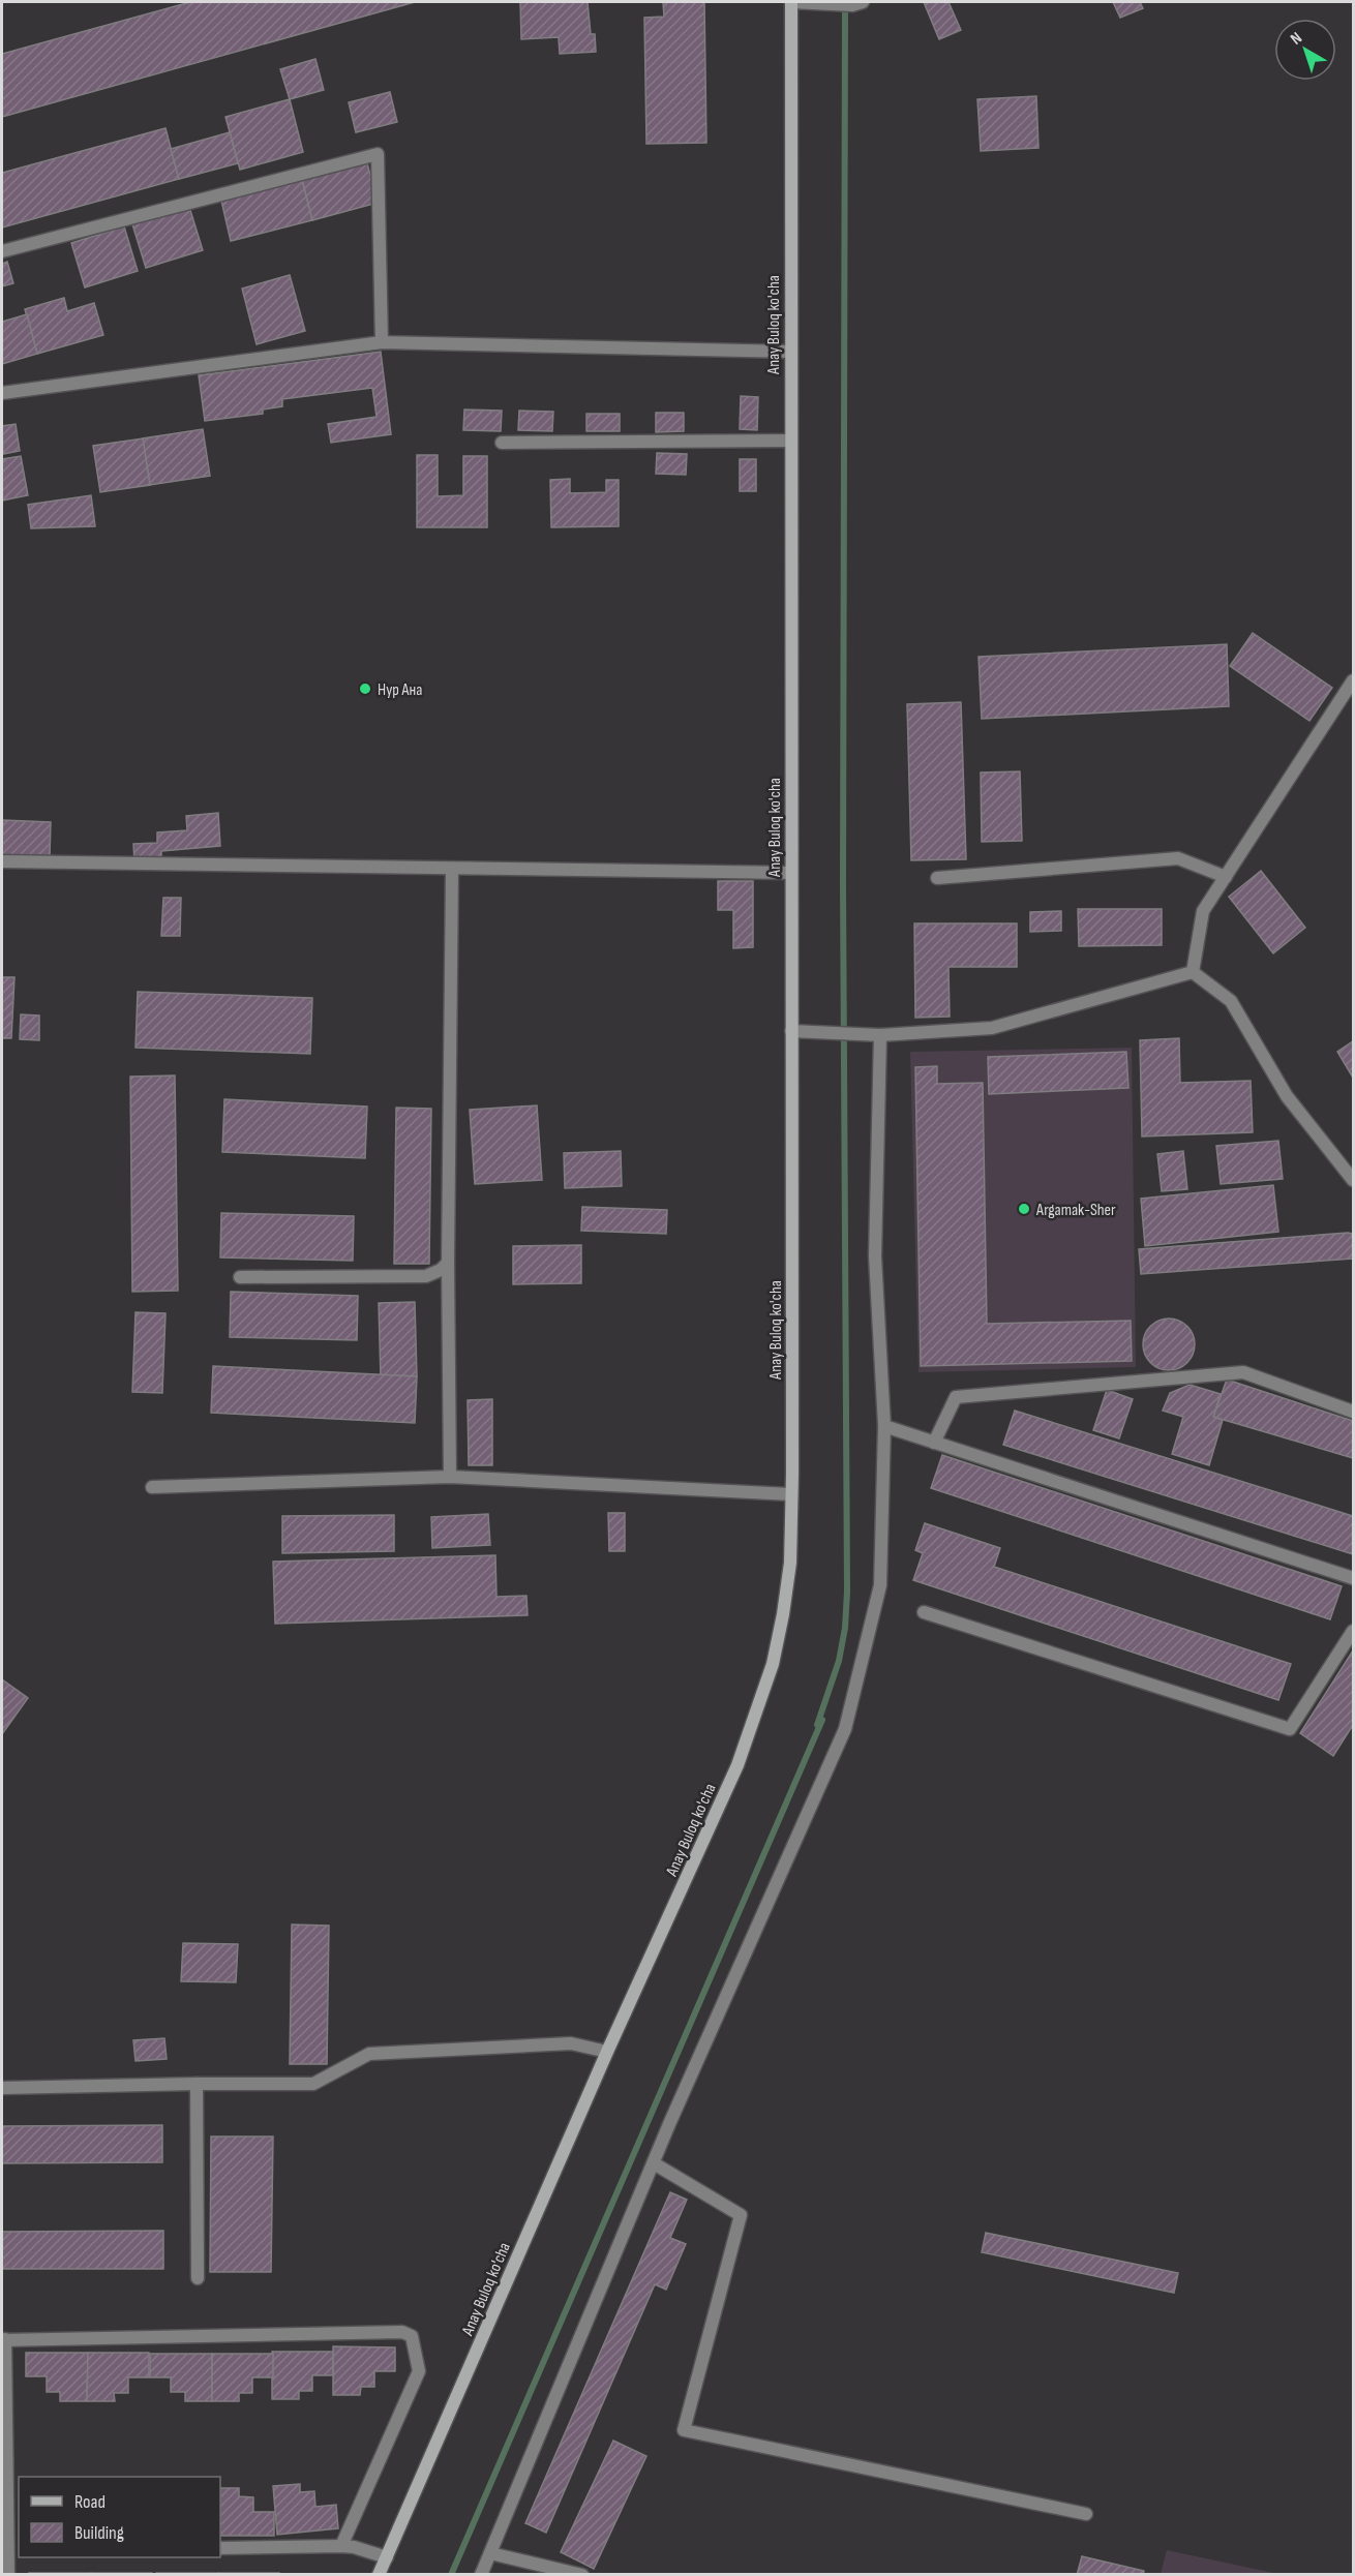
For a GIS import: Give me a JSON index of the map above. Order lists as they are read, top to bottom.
{
  "streets": {
    "main road": ["Anay Buloq ko'cha"]
  },
  "places": ["Нур Ана", "Argamak-Sher"],
  "legend": ["Road", "Building"],
  "north": "top left"
}
